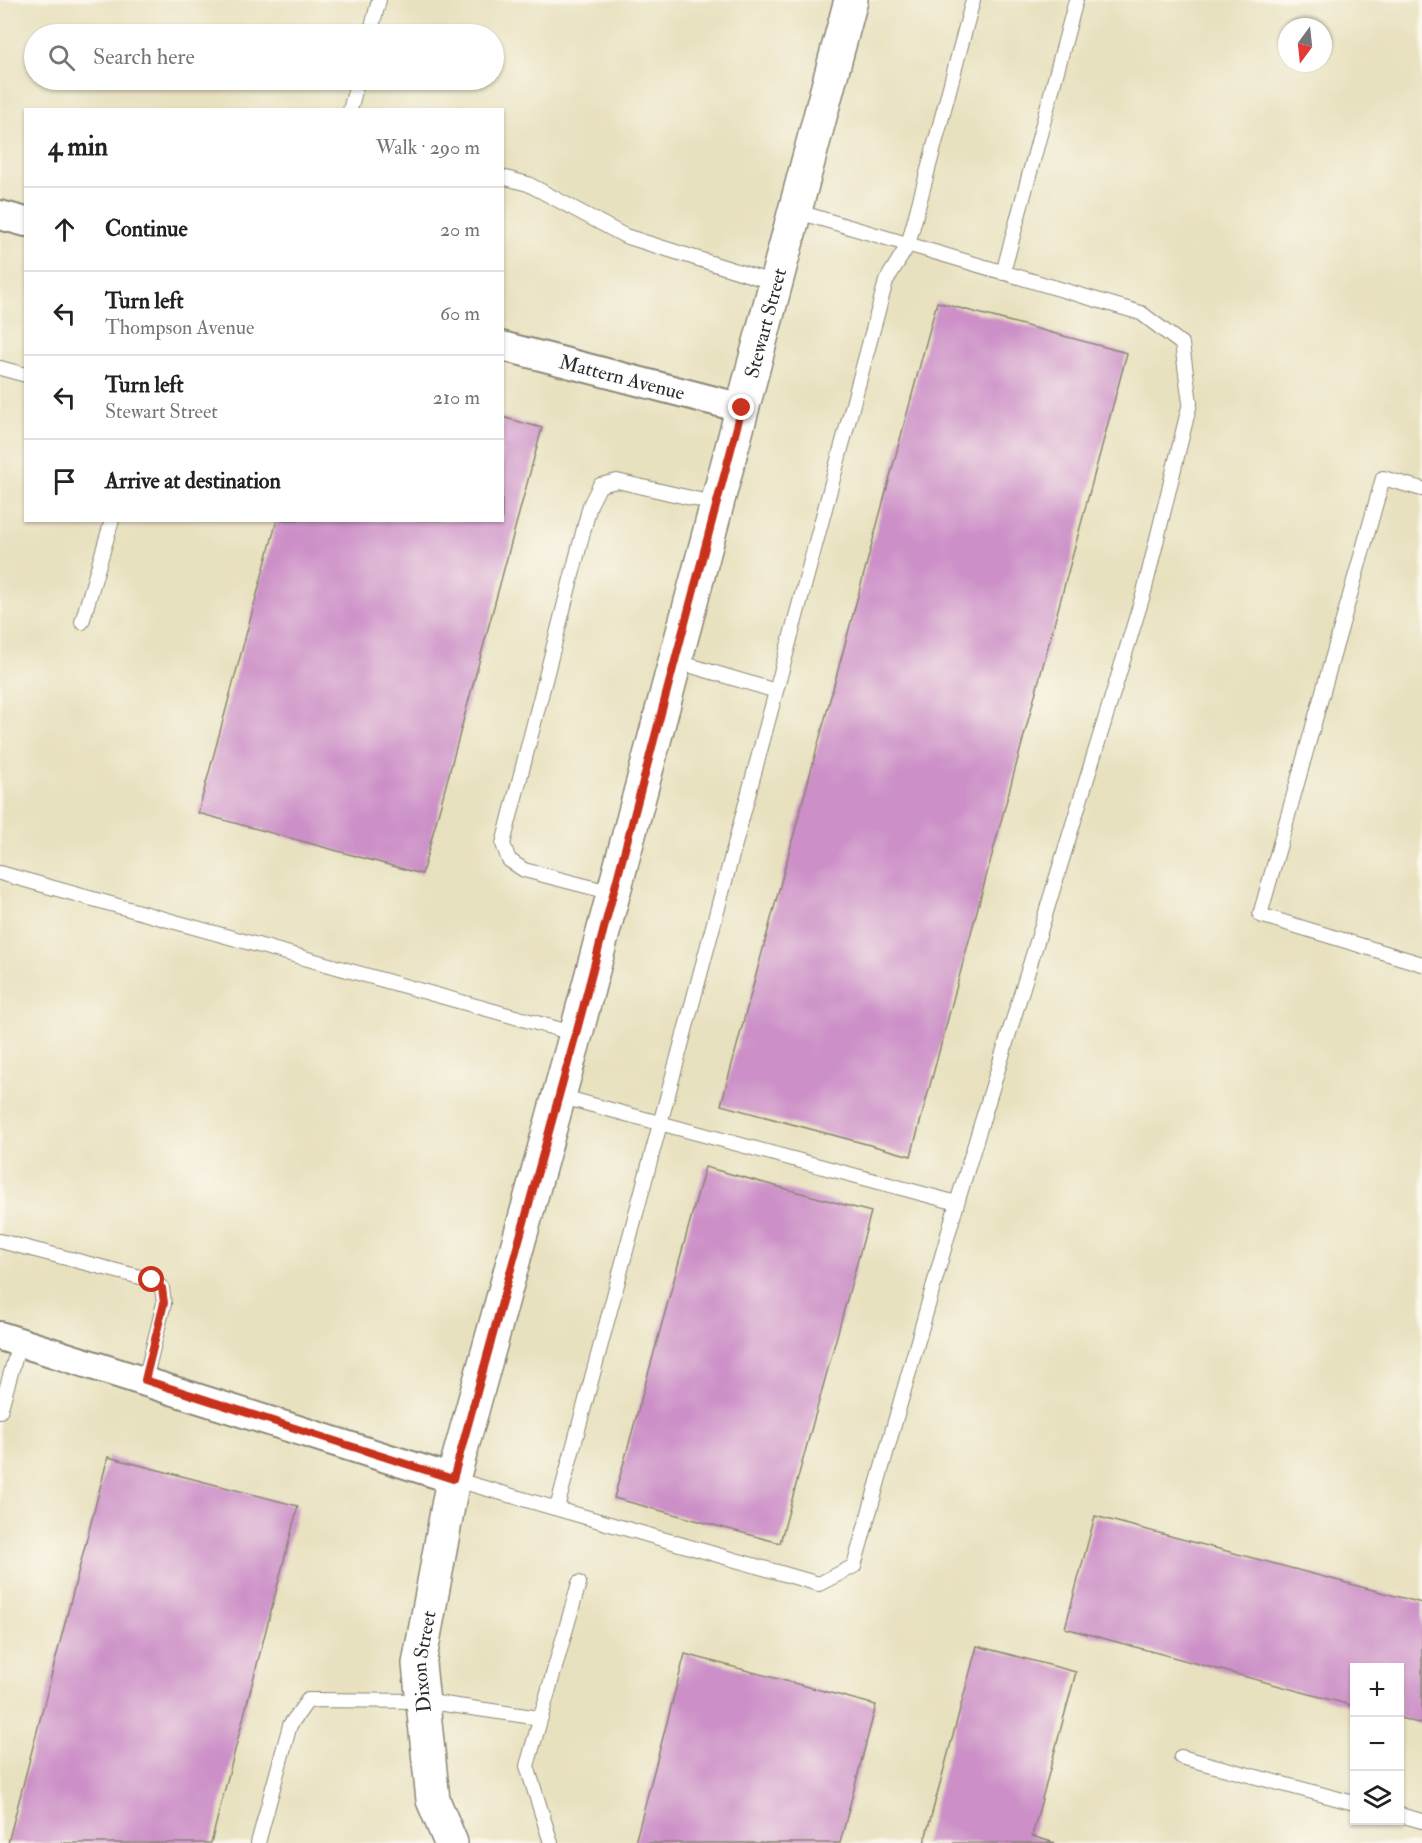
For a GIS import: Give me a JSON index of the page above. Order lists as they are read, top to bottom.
{
  "streets": {
    "street": ["Stewart Street", "Mattern Avenue", "Dixon Street"]
  },
  "crossings": [
    ["Stewart Street", "Mattern Avenue"],
    ["Stewart Street", "Dixon Street"]
  ],
  "north": "bottom",
  "page": {
    "search": "Search here",
    "heading": ["4 min", "Walk · 290 m"],
    "list": [
      ["Continue", "20 m"],
      ["Turn left", "Thompson Avenue", "60 m"],
      ["Turn left", "Stewart Street", "210 m"],
      "Arrive at destination"
    ],
    "map_buttons": ["+", "−"]
  }
}
